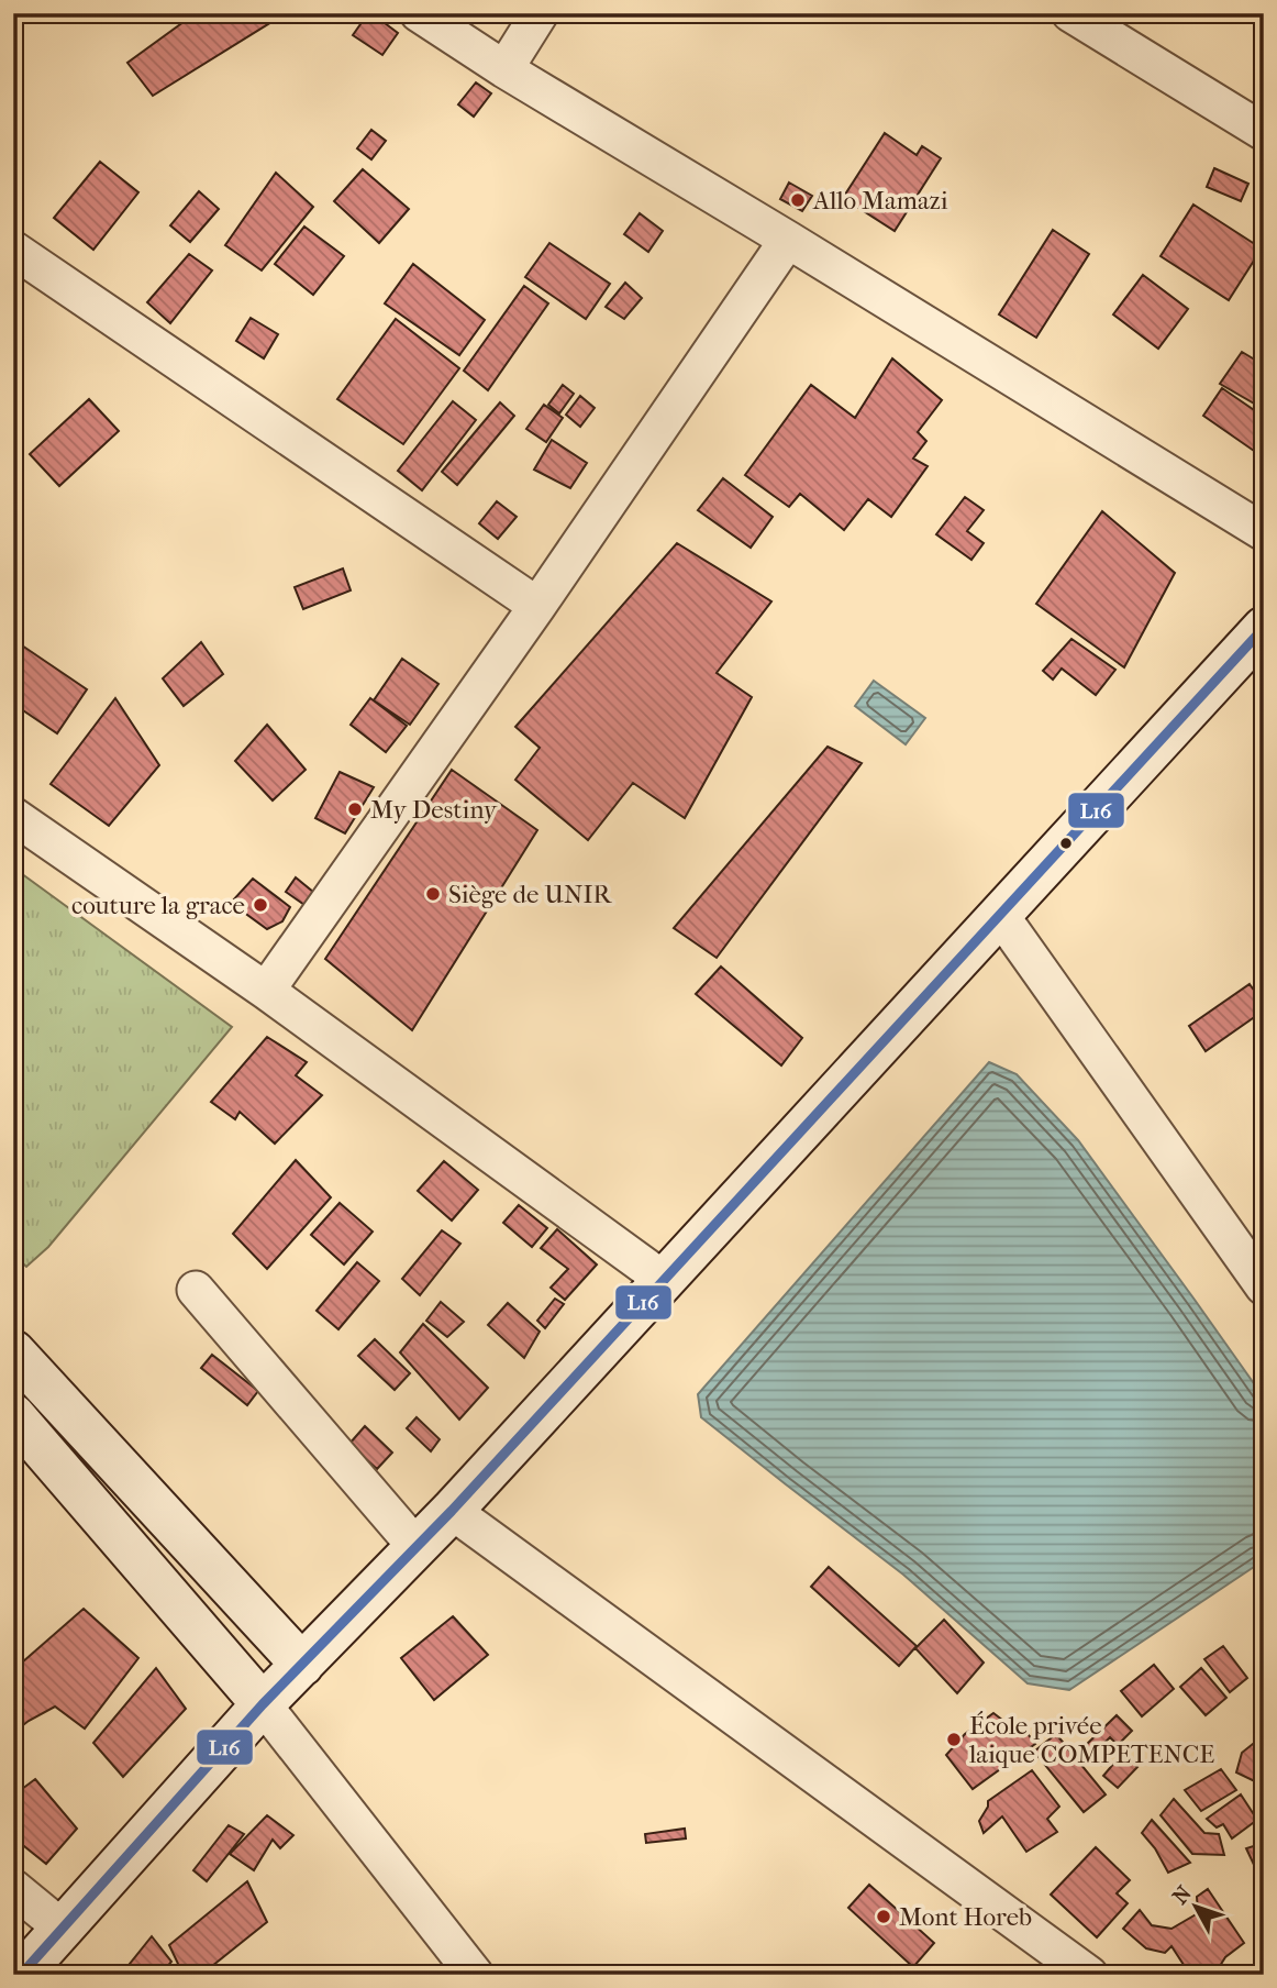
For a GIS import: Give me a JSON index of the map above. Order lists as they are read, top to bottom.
{
  "places": [
    "Allo Mamazi",
    "My Destiny",
    "Siège de UNIR",
    "couture la grace",
    "École privée laique COMPETENCE",
    "Mont Horeb"
  ],
  "lines": ["transit line L16"],
  "north": "top left"
}
